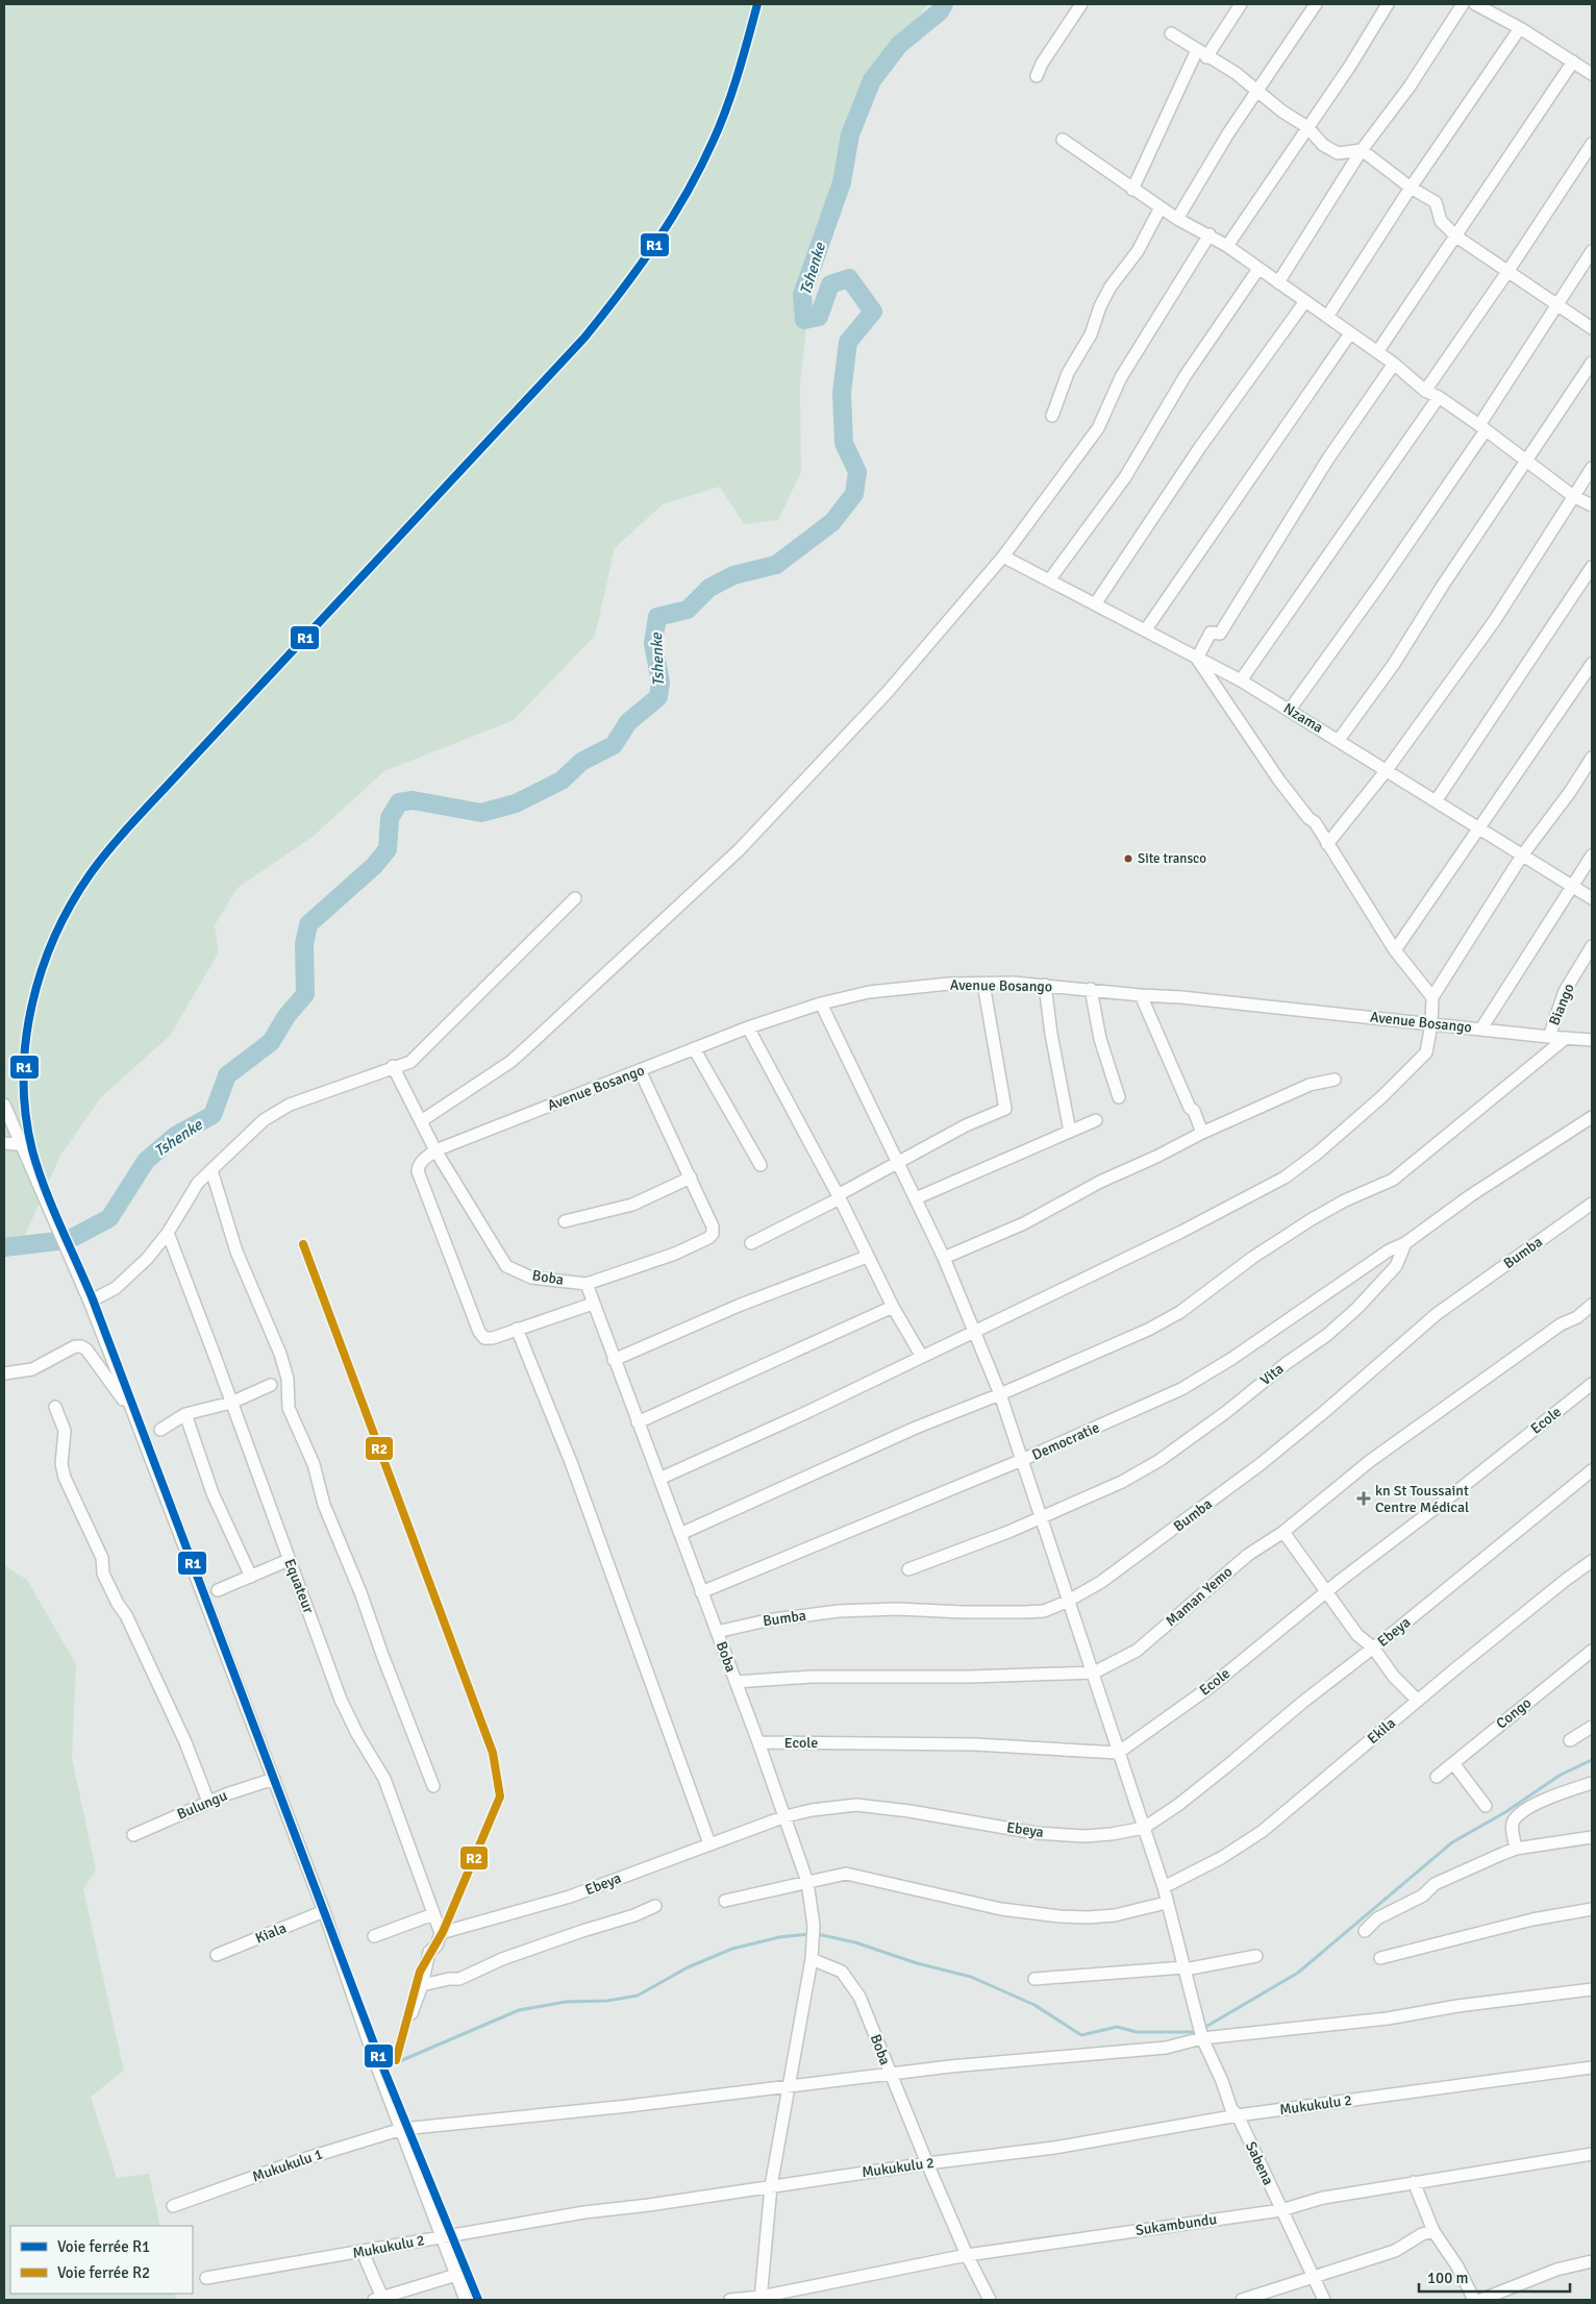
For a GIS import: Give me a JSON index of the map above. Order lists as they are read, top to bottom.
{
  "streets": {
    "street": [
      "Nzama",
      "Avenue Bosango",
      "Biango",
      "Bumba",
      "Boba",
      "Vita",
      "Ecole",
      "Democratie",
      "Equateur",
      "Maman Yemo",
      "Ebeya",
      "Congo",
      "Ekila",
      "Bulungu",
      "Kiala",
      "Mukukulu 2",
      "Sabena",
      "Mukukulu 1",
      "Sukambundu"
    ]
  },
  "crossings": [
    ["Avenue Bosango", "Biango"],
    ["Avenue Bosango", "Boba"],
    ["Avenue Bosango", "Sabena"],
    ["Bumba", "Boba"],
    ["Bumba", "Sabena"],
    ["Boba", "Ecole"],
    ["Boba", "Democratie"],
    ["Boba", "Maman Yemo"],
    ["Boba", "Ebeya"],
    ["Boba", "Mukukulu 2"],
    ["Boba", "Mukukulu 1"],
    ["Boba", "Sukambundu"],
    ["Vita", "Democratie"],
    ["Vita", "Sabena"],
    ["Ecole", "Sabena"],
    ["Democratie", "Sabena"],
    ["Equateur", "Ebeya"],
    ["Maman Yemo", "Sabena"],
    ["Ebeya", "Sabena"],
    ["Ekila", "Sabena"],
    ["Mukukulu 2", "Sabena"],
    ["Sabena", "Mukukulu 1"],
    ["Sabena", "Sukambundu"]
  ],
  "water": ["Tshenke"],
  "places": {
    "other": ["Site transco"],
    "health": ["kn St Toussaint Centre Médical"]
  },
  "lines": ["rail line R1", "rail line R2"],
  "legend": ["Voie ferrée R1", "Voie ferrée R2"],
  "scale_bar": "100 m"
}
